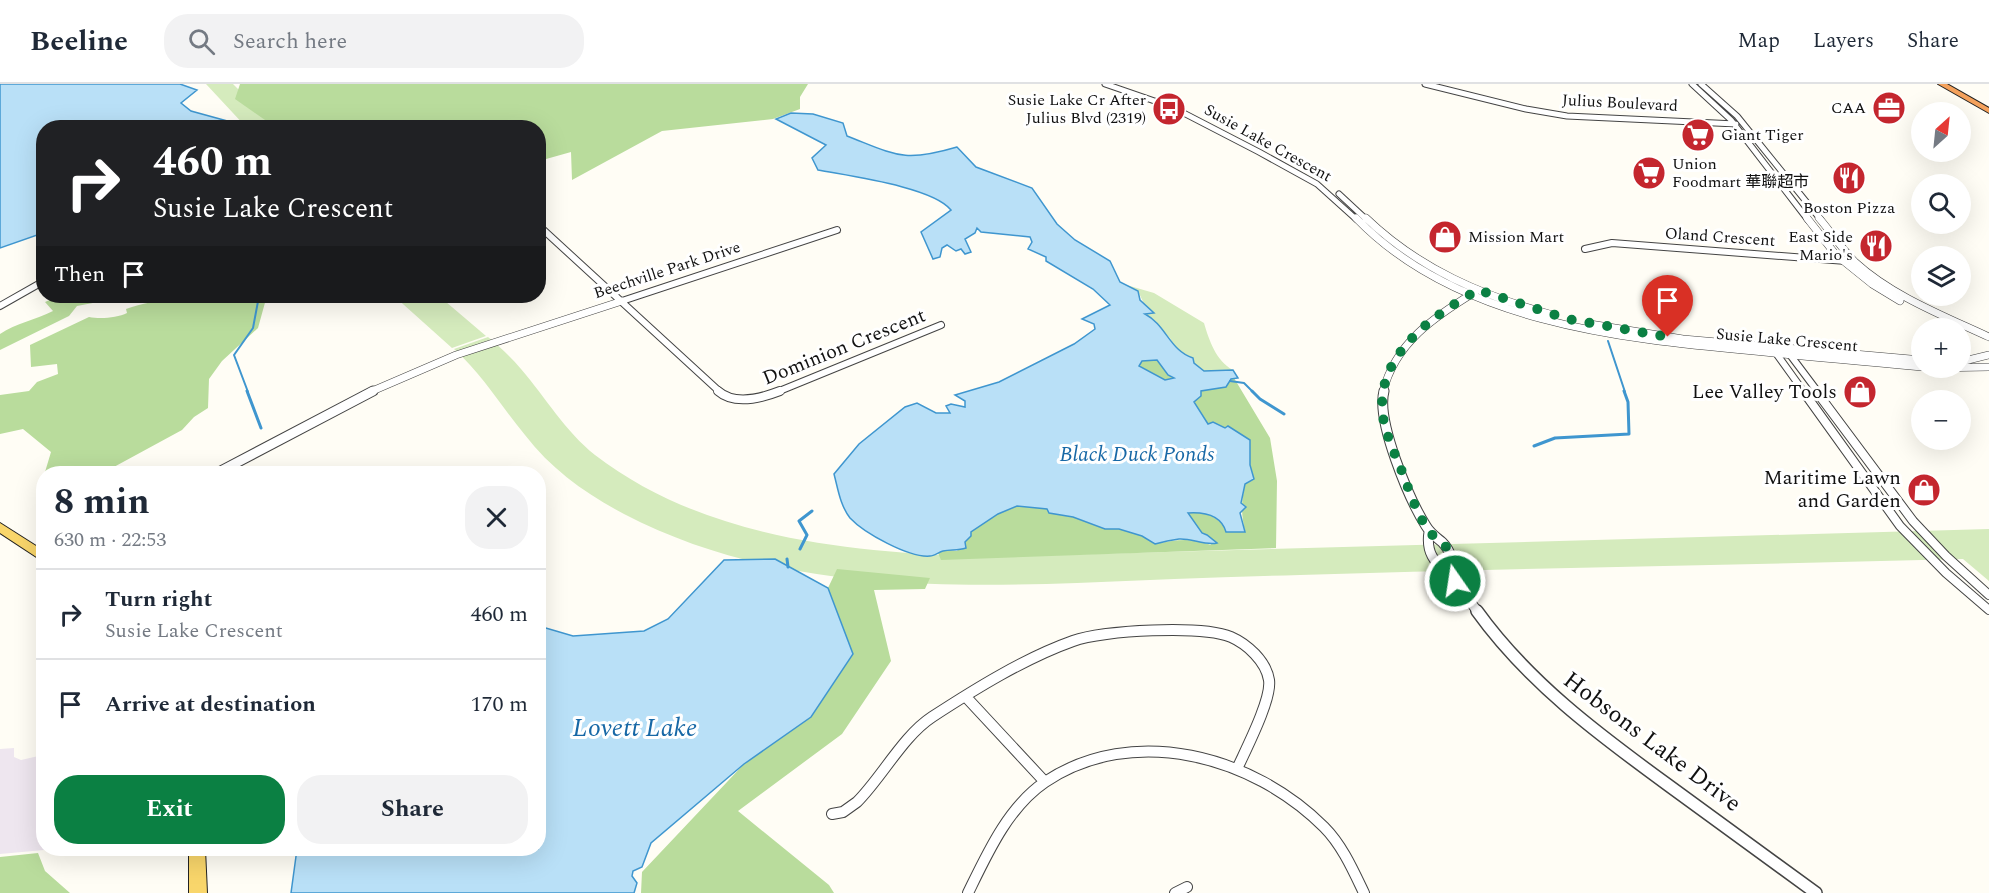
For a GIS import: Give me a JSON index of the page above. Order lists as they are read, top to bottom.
{
  "streets": {
    "street": [
      "Julius Boulevard",
      "Susie Lake Crescent",
      "Oland Crescent",
      "Beechville Park Drive",
      "Dominion Crescent",
      "Hobsons Lake Drive"
    ]
  },
  "crossings": [
    ["Susie Lake Crescent", "Hobsons Lake Drive"],
    ["Beechville Park Drive", "Dominion Crescent"]
  ],
  "water": ["Black Duck Ponds", "Lovett Lake"],
  "places": {
    "office": ["CAA"],
    "bus stop": ["Susie Lake Cr After Julius Blvd (2319)"],
    "supermarket": ["Giant Tiger", "Union Foodmart 華聯超市"],
    "restaurant": ["Boston Pizza", "East Side Mario's"],
    "shop": ["Mission Mart", "Lee Valley Tools", "Maritime Lawn and Garden"]
  },
  "north": "top right",
  "page": {
    "header": "Beeline",
    "search": "Search here",
    "nav": ["Map", "Layers", "Share"],
    "map_buttons": ["+", "−"],
    "turn": ["460 m", "Susie Lake Crescent"],
    "then": "Then",
    "heading": ["8 min", "630 m · 22:53"],
    "list": [
      {
        "name": "Turn right",
        "note": "Susie Lake Crescent",
        "value": "460 m"
      },
      {
        "name": "Arrive at destination",
        "value": "170 m"
      }
    ],
    "buttons": ["Exit", "Share"]
  }
}
